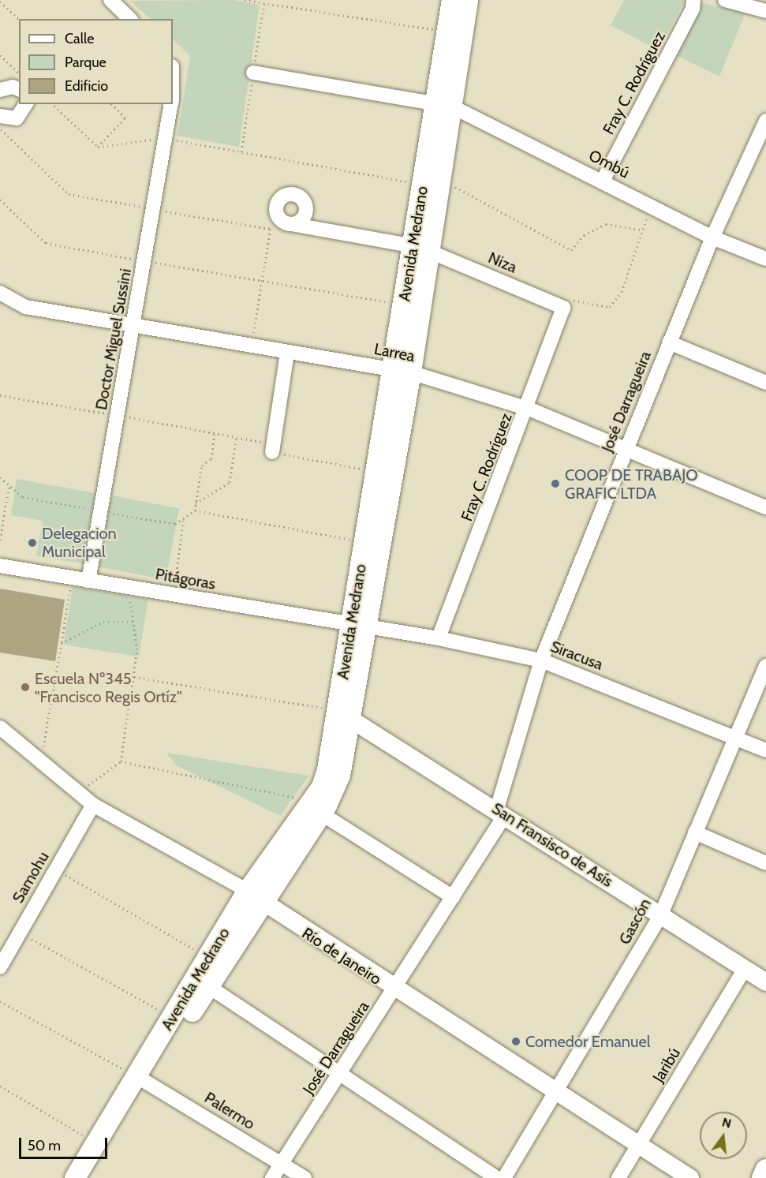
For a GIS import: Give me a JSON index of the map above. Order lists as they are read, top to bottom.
{
  "streets": {
    "main road": ["Avenida Medrano"],
    "street": [
      "Fray C. Rodríguez",
      "Ombú",
      "Niza",
      "Doctor Miguel Sussini",
      "Larrea",
      "José Darragueira",
      "Pitágoras",
      "Siracusa",
      "San Fransisco de Asís",
      "Samohu",
      "Gascón",
      "Río de Janeiro",
      "Jaribú",
      "Palermo"
    ]
  },
  "crossings": [
    ["Fray C. Rodríguez", "Ombú"],
    ["Fray C. Rodríguez", "Niza"],
    ["Fray C. Rodríguez", "Larrea"],
    ["Fray C. Rodríguez", "Siracusa"],
    ["Ombú", "Avenida Medrano"],
    ["Ombú", "José Darragueira"],
    ["Avenida Medrano", "Niza"],
    ["Avenida Medrano", "Larrea"],
    ["Avenida Medrano", "Pitágoras"],
    ["Avenida Medrano", "Siracusa"],
    ["Avenida Medrano", "San Fransisco de Asís"],
    ["Avenida Medrano", "Río de Janeiro"],
    ["Avenida Medrano", "Palermo"],
    ["Doctor Miguel Sussini", "Larrea"],
    ["Doctor Miguel Sussini", "Pitágoras"],
    ["Larrea", "José Darragueira"],
    ["José Darragueira", "Siracusa"],
    ["José Darragueira", "San Fransisco de Asís"],
    ["José Darragueira", "Río de Janeiro"],
    ["José Darragueira", "Palermo"],
    ["Pitágoras", "Siracusa"],
    ["Siracusa", "Gascón"],
    ["San Fransisco de Asís", "Gascón"],
    ["San Fransisco de Asís", "Jaribú"],
    ["Samohu", "Río de Janeiro"],
    ["Gascón", "Río de Janeiro"],
    ["Río de Janeiro", "Jaribú"]
  ],
  "places": [
    "COOP DE TRABAJO GRAFIC LTDA",
    "Delegacion Municipal",
    "Escuela Nº345 \"Francisco Regis Ortíz\"",
    "Comedor Emanuel"
  ],
  "legend": ["Calle", "Parque", "Edificio"],
  "scale_bar": "50 m",
  "north": "top"
}
